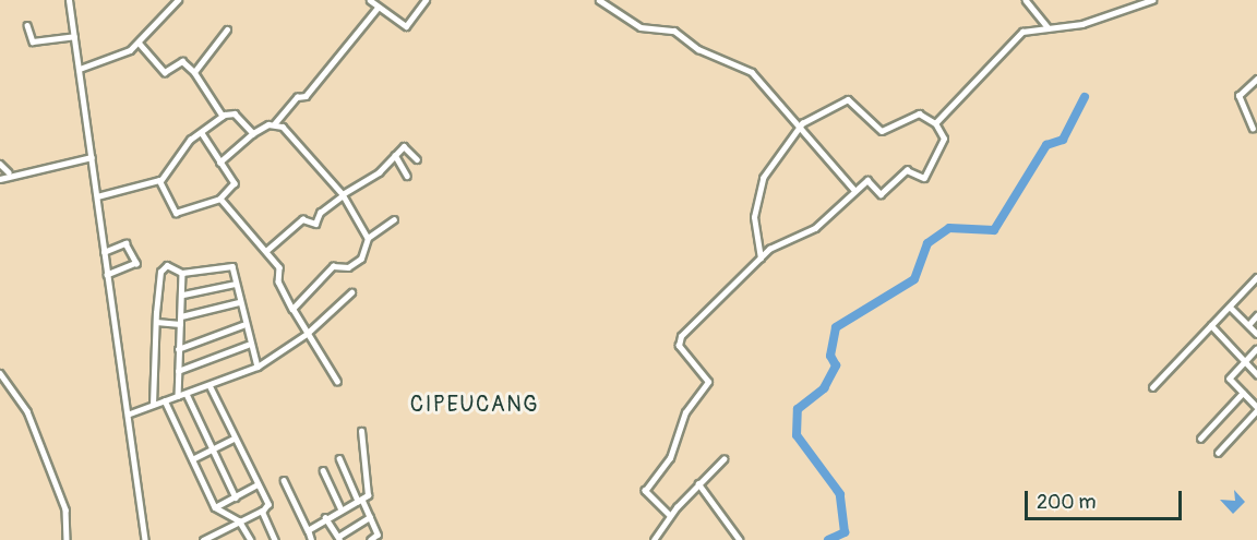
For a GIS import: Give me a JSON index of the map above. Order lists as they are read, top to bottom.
{
  "districts": ["CIPEUCANG"],
  "scale_bar": "200 m"
}
